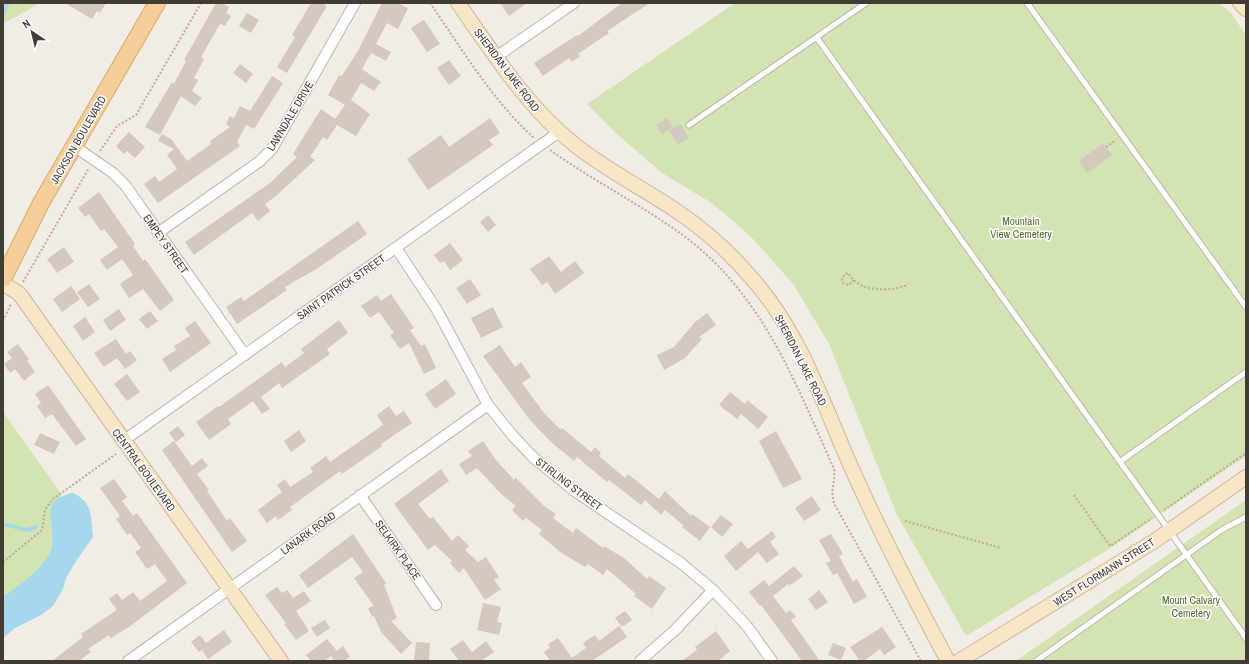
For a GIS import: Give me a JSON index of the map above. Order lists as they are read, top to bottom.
{
  "streets": {
    "main road": [
      "SHERIDAN LAKE ROAD",
      "JACKSON BOULEVARD",
      "CENTRAL BOULEVARD",
      "WEST FLORMANN STREET"
    ],
    "street": [
      "LAWNDALE DRIVE",
      "EMPEY STREET",
      "SAINT PATRICK STREET",
      "STIRLING STREET",
      "LANARK ROAD",
      "SELKIRK PLACE"
    ]
  },
  "crossings": [
    ["SHERIDAN LAKE ROAD", "SAINT PATRICK STREET"],
    ["LAWNDALE DRIVE", "EMPEY STREET"],
    ["JACKSON BOULEVARD", "EMPEY STREET"],
    ["EMPEY STREET", "SAINT PATRICK STREET"],
    ["SAINT PATRICK STREET", "CENTRAL BOULEVARD"],
    ["SAINT PATRICK STREET", "STIRLING STREET"],
    ["CENTRAL BOULEVARD", "LANARK ROAD"],
    ["STIRLING STREET", "LANARK ROAD"],
    ["LANARK ROAD", "SELKIRK PLACE"]
  ],
  "parks": ["Mountain View Cemetery", "Mount Calvary Cemetery"],
  "north": "top left"
}
